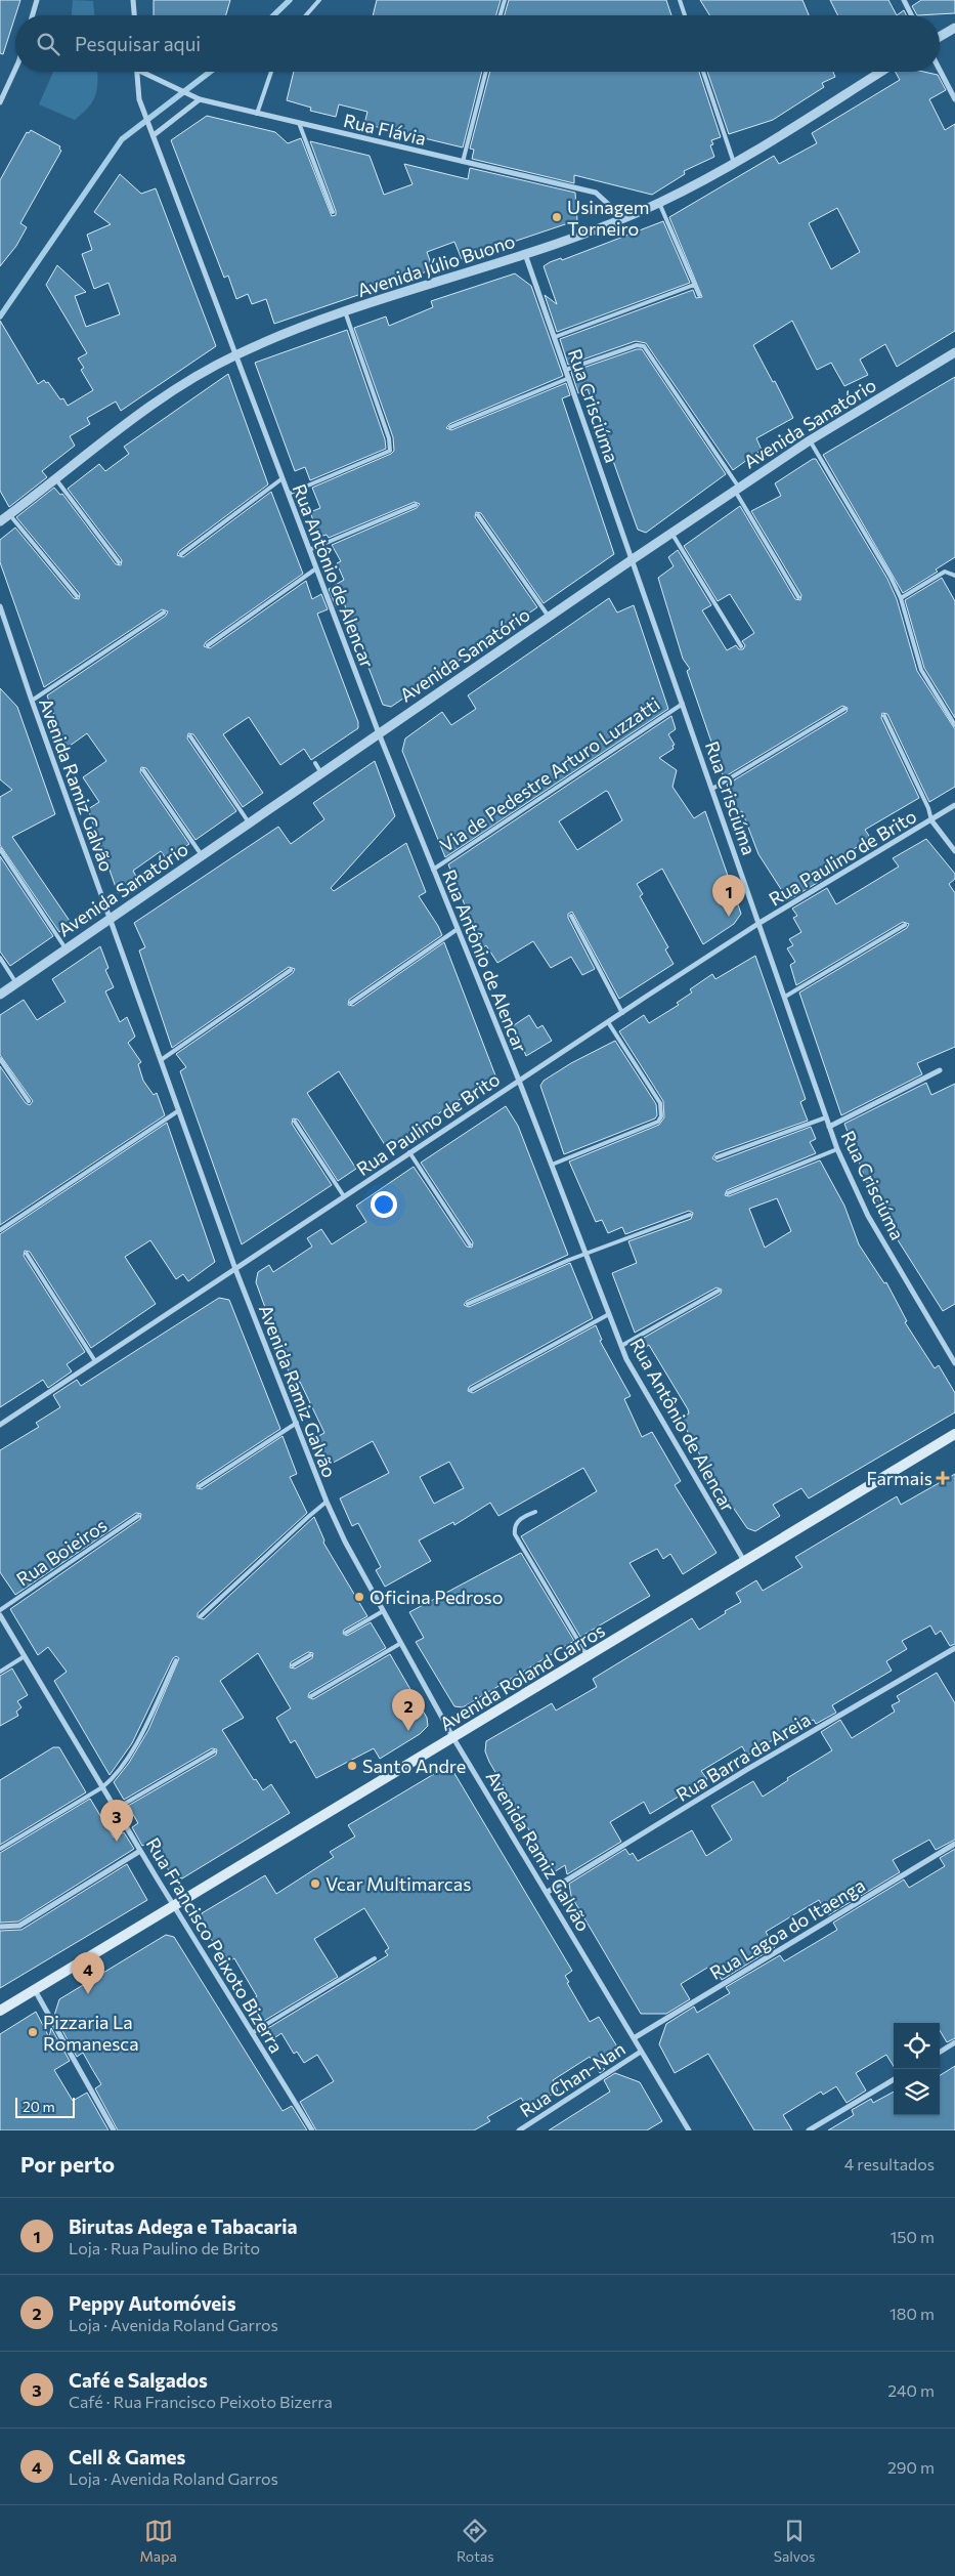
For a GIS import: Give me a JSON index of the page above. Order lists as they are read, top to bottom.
{
  "streets": {
    "main road": ["Avenida Roland Garros"],
    "street": [
      "Rua Flávia",
      "Avenida Júlio Buono",
      "Rua Crisciúma",
      "Avenida Sanatório",
      "Rua Antônio de Alencar",
      "Avenida Ramiz Galvão",
      "Rua Paulino de Brito",
      "Rua Barra da Areia",
      "Rua Lagoa do Itaenga",
      "Rua Francisco Peixoto Bizerra",
      "Rua Chan-Nan"
    ],
    "lane": ["Via de Pedestre Arturo Luzzatti", "Rua Boieiros"]
  },
  "crossings": [
    ["Rua Flávia", "Avenida Júlio Buono"],
    ["Avenida Júlio Buono", "Rua Crisciúma"],
    ["Avenida Júlio Buono", "Rua Antônio de Alencar"],
    ["Rua Crisciúma", "Avenida Sanatório"],
    ["Rua Crisciúma", "Via de Pedestre Arturo Luzzatti"],
    ["Rua Crisciúma", "Rua Paulino de Brito"],
    ["Avenida Sanatório", "Rua Antônio de Alencar"],
    ["Avenida Sanatório", "Avenida Ramiz Galvão"],
    ["Rua Antônio de Alencar", "Via de Pedestre Arturo Luzzatti"],
    ["Rua Antônio de Alencar", "Rua Paulino de Brito"],
    ["Rua Antônio de Alencar", "Avenida Roland Garros"],
    ["Avenida Ramiz Galvão", "Rua Paulino de Brito"],
    ["Avenida Ramiz Galvão", "Avenida Roland Garros"],
    ["Avenida Ramiz Galvão", "Rua Barra da Areia"],
    ["Avenida Ramiz Galvão", "Rua Lagoa do Itaenga"],
    ["Avenida Ramiz Galvão", "Rua Chan-Nan"],
    ["Avenida Roland Garros", "Rua Francisco Peixoto Bizerra"]
  ],
  "places": {
    "other": [
      "Usinagem Torneiro",
      "Oficina Pedroso",
      "Santo Andre",
      "Vcar Multimarcas",
      "Pizzaria La Romanesca"
    ],
    "health": ["Farmais"]
  },
  "scale_bar": "20 m",
  "page": {
    "search": "Pesquisar aqui",
    "pins": [
      "1",
      "2",
      "3",
      "4"
    ],
    "scale": "20 m",
    "heading": ["Por perto", "4 resultados"],
    "list": [
      {
        "mark": "1",
        "name": "Birutas Adega e Tabacaria",
        "note": "Loja · Rua Paulino de Brito",
        "value": "150 m"
      },
      {
        "mark": "2",
        "name": "Peppy Automóveis",
        "note": "Loja · Avenida Roland Garros",
        "value": "180 m"
      },
      {
        "mark": "3",
        "name": "Café e Salgados",
        "note": "Café · Rua Francisco Peixoto Bizerra",
        "value": "240 m"
      },
      {
        "mark": "4",
        "name": "Cell & Games",
        "note": "Loja · Avenida Roland Garros",
        "value": "290 m"
      }
    ],
    "nav": ["Mapa", "Rotas", "Salvos"]
  }
}
